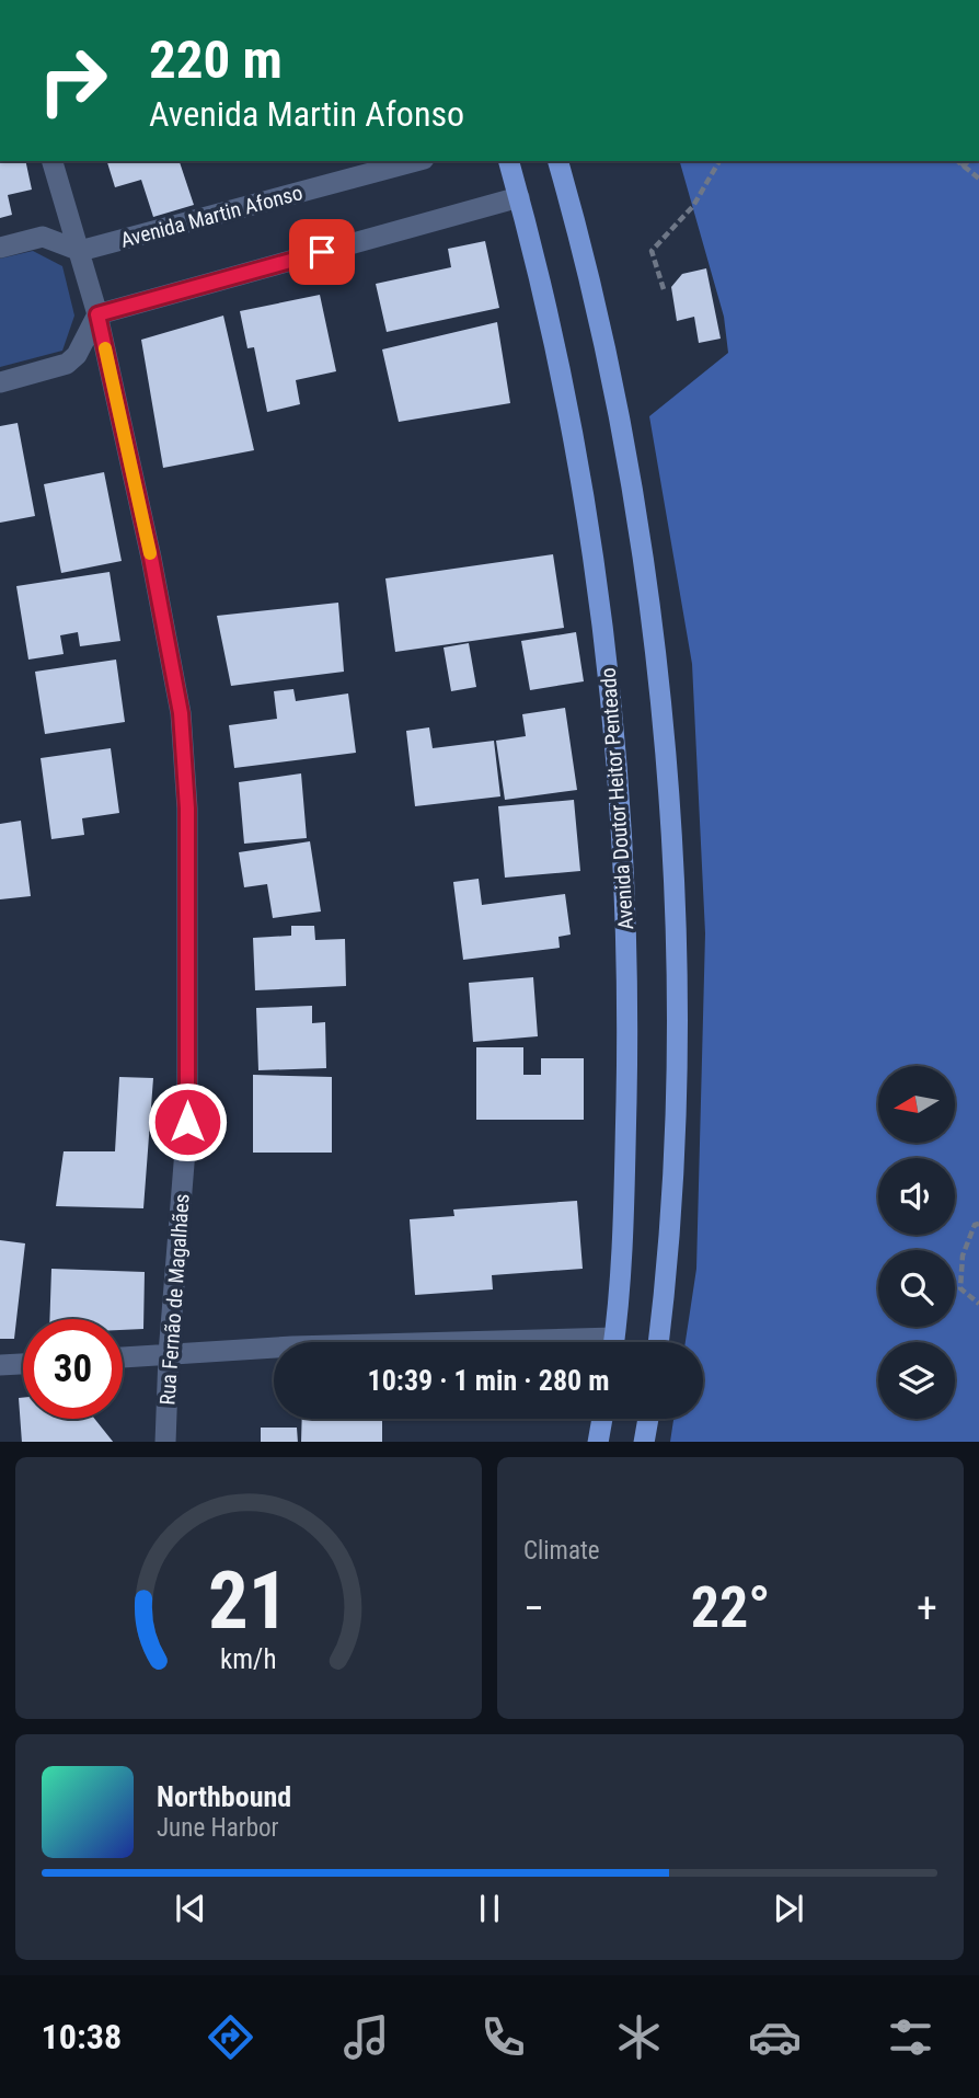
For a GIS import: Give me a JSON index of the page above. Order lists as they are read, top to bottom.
{
  "streets": {
    "main road": ["Avenida Doutor Heitor Penteado"],
    "street": ["Avenida Martin Afonso", "Rua Fernão de Magalhães"]
  },
  "crossings": [
    ["Avenida Martin Afonso", "Rua Fernão de Magalhães"]
  ],
  "north": "left",
  "page": {
    "turn": ["220 m", "Avenida Martin Afonso"],
    "limit": "30",
    "trip": "10:39 · 1 min · 280 m",
    "tile": "Climate",
    "heat": ["−", "22°", "+"],
    "song": ["Northbound", "June Harbor"],
    "tabs": "10:38",
    "gauge": ["21", "km/h"]
  }
}
